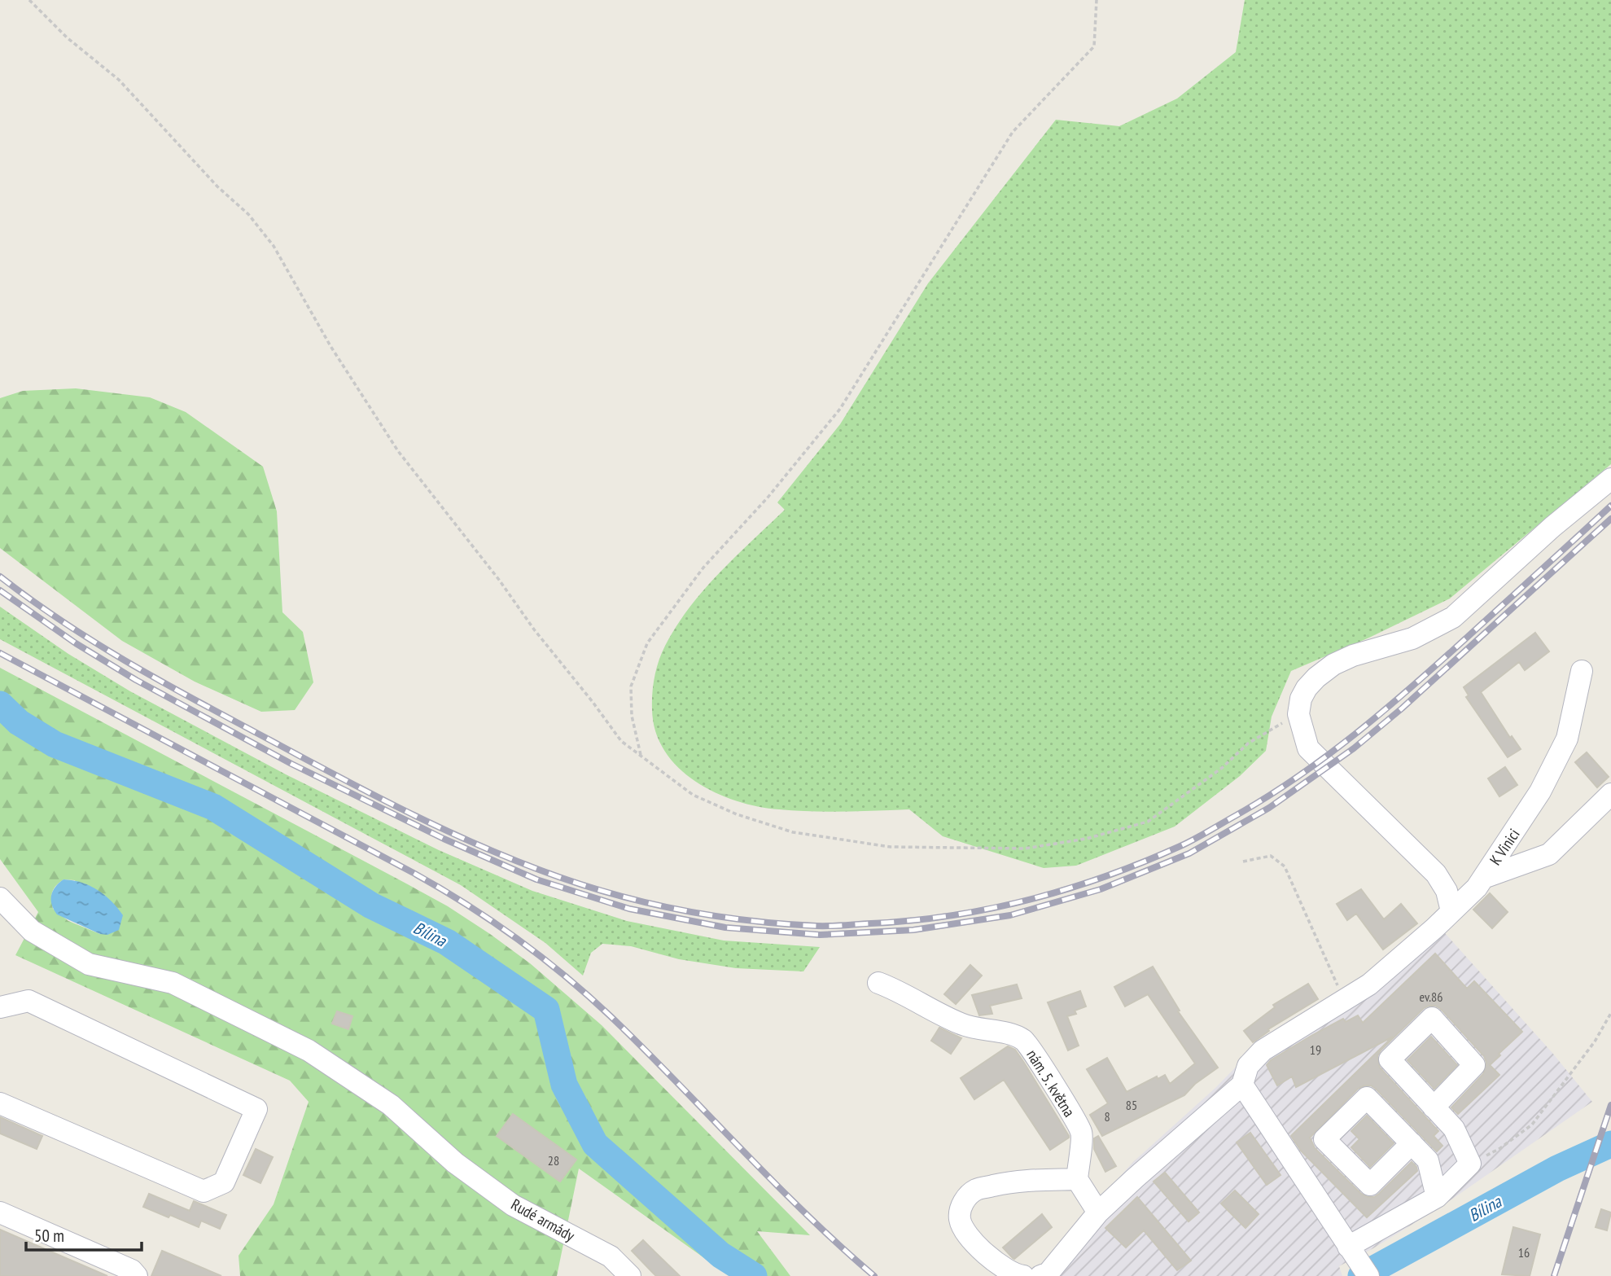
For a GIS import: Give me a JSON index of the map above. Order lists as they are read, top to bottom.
{
  "streets": {
    "street": ["K Vinici", "nám. 5. května", "Rudé armády"]
  },
  "water": ["Bílina"],
  "house_numbers": [
    "ev.86",
    "19",
    "85",
    "8",
    "28",
    "16"
  ],
  "scale_bar": "50 m"
}
